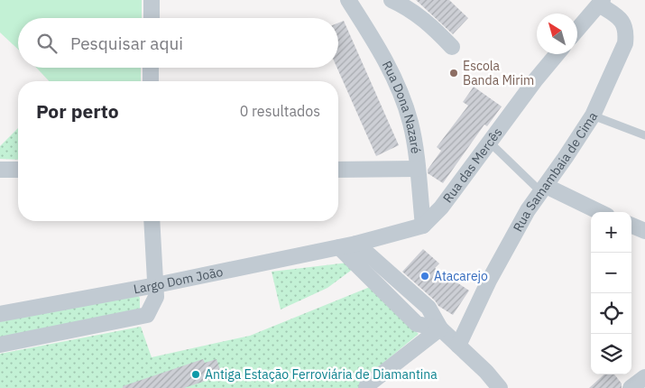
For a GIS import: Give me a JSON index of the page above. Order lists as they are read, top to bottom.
{
  "streets": {
    "street": [
      "Rua Dona Nazaré",
      "Rua das Mercês",
      "Rua Samambaia de Cima",
      "Largo Dom João"
    ]
  },
  "crossings": [
    ["Rua Dona Nazaré", "Rua das Mercês"],
    ["Rua das Mercês", "Largo Dom João"]
  ],
  "places": ["Escola Banda Mirim", "Atacarejo", "Antiga Estação Ferroviária de Diamantina"],
  "north": "top left",
  "page": {
    "search": "Pesquisar aqui",
    "heading": ["Por perto", "0 resultados"],
    "map_buttons": ["+", "−"]
  }
}
